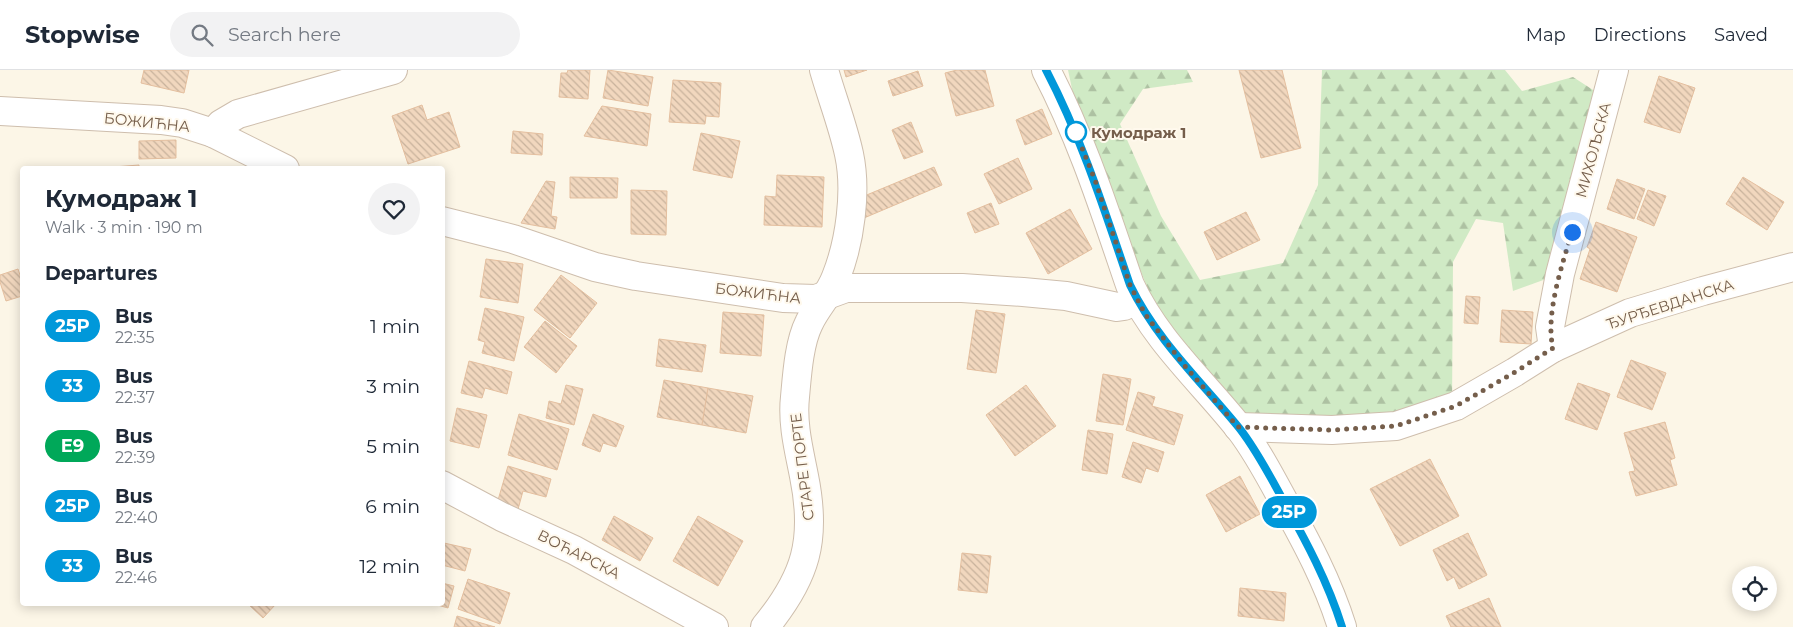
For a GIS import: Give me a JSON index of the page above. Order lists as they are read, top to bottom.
{
  "streets": {
    "street": [
      "БОЖИЋНА",
      "МИХОЉСКА",
      "ЂУРЂЕВДАНСКА",
      "СТАРЕ ПОРТЕ",
      "ВОЋАРСКА"
    ]
  },
  "crossings": [
    ["БОЖИЋНА", "СТАРЕ ПОРТЕ"],
    ["МИХОЉСКА", "ЂУРЂЕВДАНСКА"]
  ],
  "places": ["Кумодраж 1"],
  "lines": ["bus line 25P"],
  "page": {
    "header": "Stopwise",
    "search": "Search here",
    "nav": ["Map", "Directions", "Saved"],
    "on_map": "25P",
    "heading": [
      ["Кумодраж 1", "Walk · 3 min · 190 m"],
      "Departures"
    ],
    "list": [
      {
        "mark": "25P",
        "name": "Bus",
        "note": "22:35",
        "value": "1 min"
      },
      {
        "mark": "33",
        "name": "Bus",
        "note": "22:37",
        "value": "3 min"
      },
      {
        "mark": "E9",
        "name": "Bus",
        "note": "22:39",
        "value": "5 min"
      },
      {
        "mark": "25P",
        "name": "Bus",
        "note": "22:40",
        "value": "6 min"
      },
      {
        "mark": "33",
        "name": "Bus",
        "note": "22:46",
        "value": "12 min"
      }
    ]
  }
}
